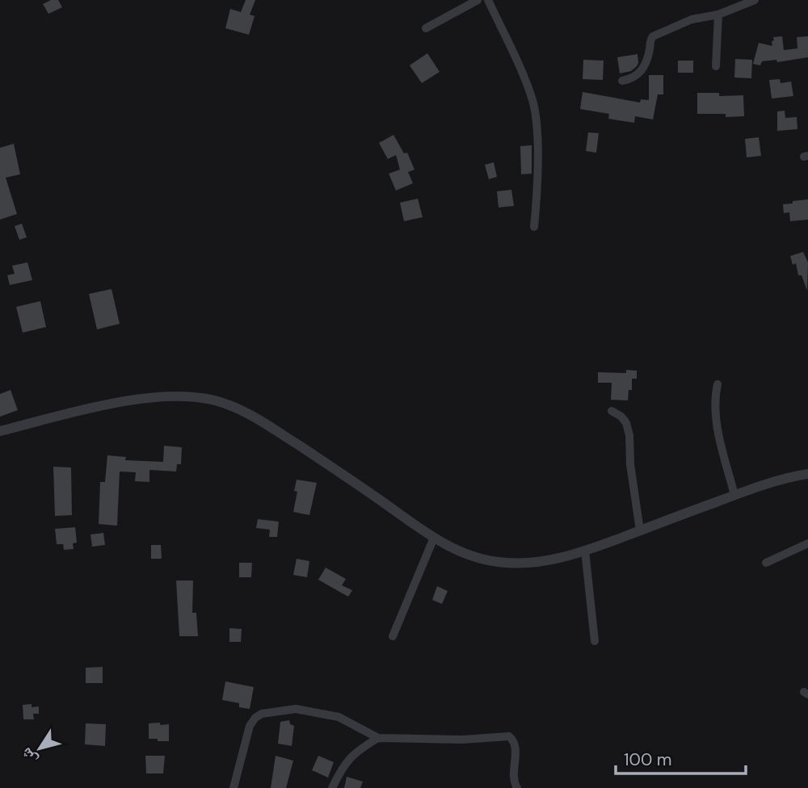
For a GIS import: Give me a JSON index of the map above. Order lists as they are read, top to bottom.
{
  "scale_bar": "100 m",
  "north": "bottom left"
}
